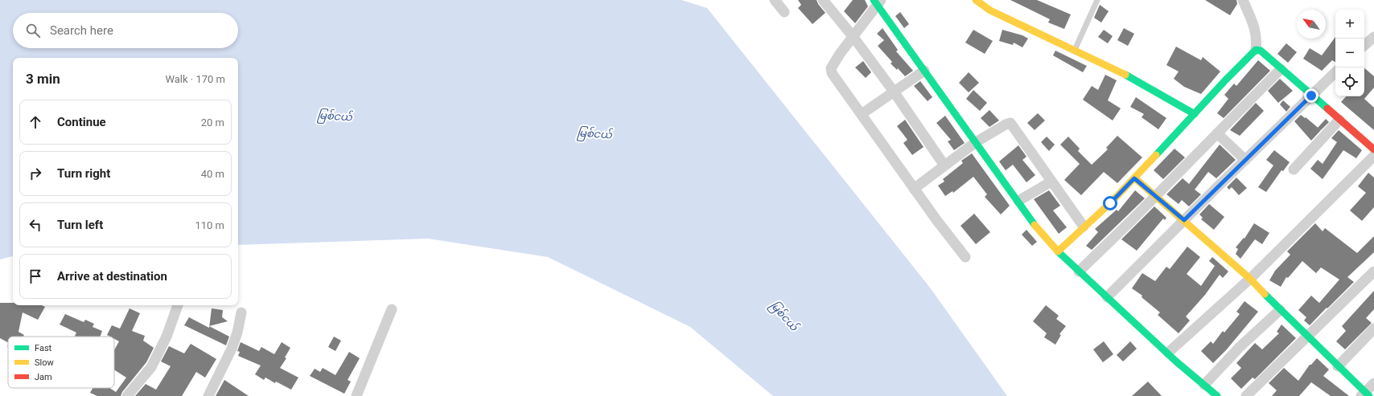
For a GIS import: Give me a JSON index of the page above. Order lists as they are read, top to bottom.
{
  "water": ["မြစ်ငယ်"],
  "legend": ["Fast", "Slow", "Jam"],
  "north": "top left",
  "page": {
    "map_buttons": ["+", "−"],
    "search": "Search here",
    "heading": ["3 min", "Walk · 170 m"],
    "list": [
      ["Continue", "20 m"],
      ["Turn right", "40 m"],
      ["Turn left", "110 m"],
      "Arrive at destination"
    ]
  }
}
